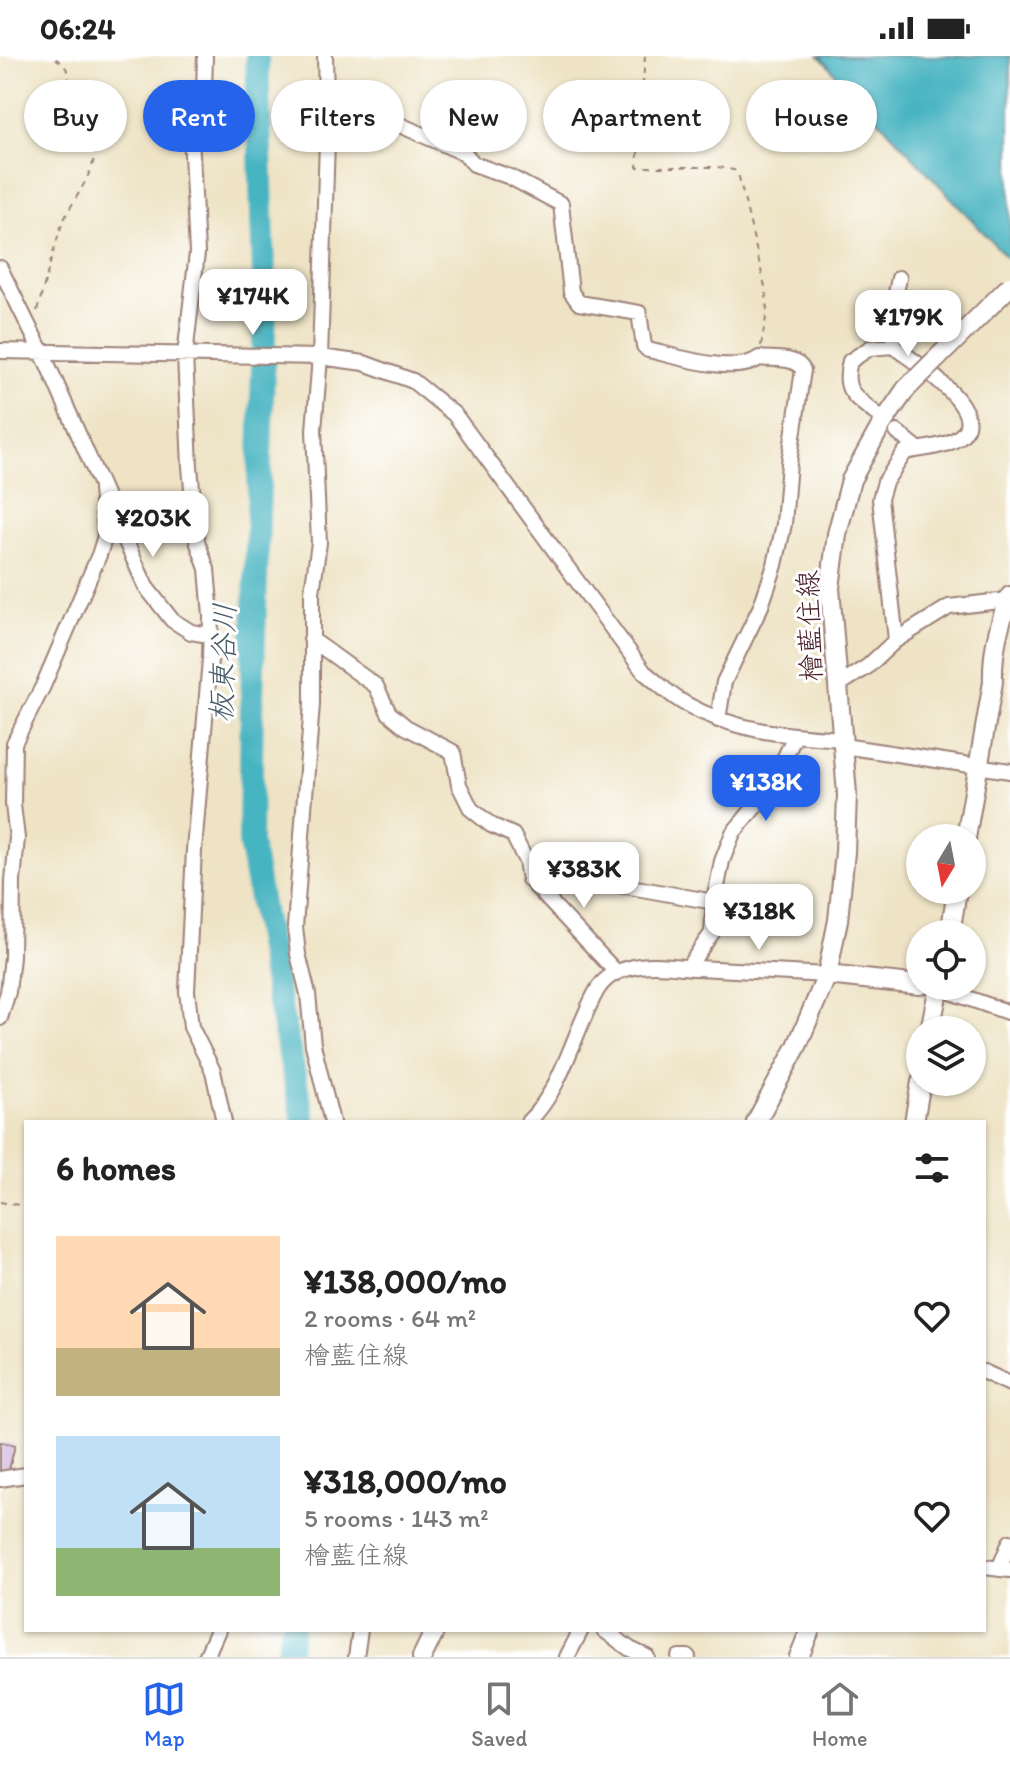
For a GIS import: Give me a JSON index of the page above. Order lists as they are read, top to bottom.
{
  "streets": {
    "main road": ["檜藍住線"]
  },
  "water": ["板東谷川"],
  "north": "bottom",
  "page": {
    "status": "06:24",
    "chip": [
      "Buy",
      "Rent",
      "Filters",
      "New",
      "Apartment",
      "House"
    ],
    "price": [
      "¥174K",
      "¥179K",
      "¥203K",
      "¥138K",
      "¥383K",
      "¥318K"
    ],
    "heading": "6 homes",
    "list": [
      {
        "name": "¥138,000/mo",
        "note": "2 rooms · 64 m² · 檜藍住線"
      },
      {
        "name": "¥318,000/mo",
        "note": "5 rooms · 143 m² · 檜藍住線"
      }
    ],
    "tabs": ["Map", "Saved", "Home"]
  }
}
